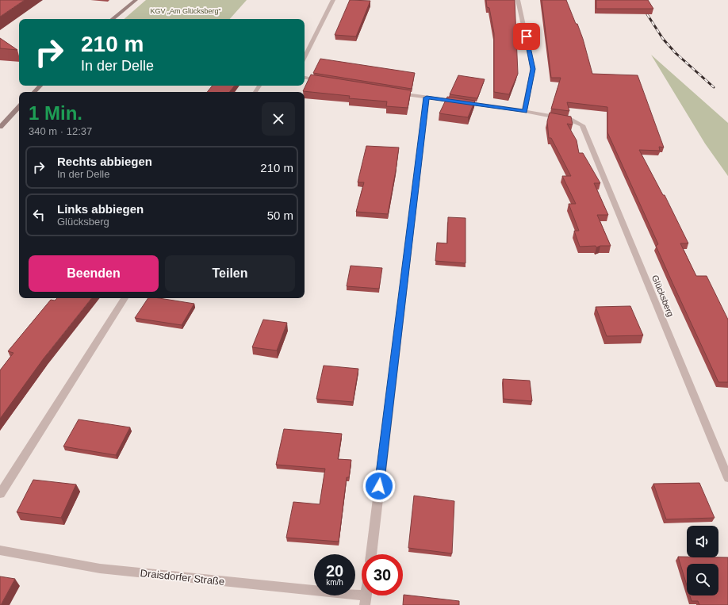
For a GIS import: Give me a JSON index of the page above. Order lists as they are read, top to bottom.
{
  "streets": {
    "street": ["Glücksberg", "Draisdorfer Straße"]
  },
  "parks": ["KGV „Am Glücksberg“"],
  "page": {
    "turn": ["210 m", "In der Delle"],
    "heading": ["1 Min.", "340 m · 12:37"],
    "list": [
      {
        "name": "Rechts abbiegen",
        "note": "In der Delle",
        "value": "210 m"
      },
      {
        "name": "Links abbiegen",
        "note": "Glücksberg",
        "value": "50 m"
      }
    ],
    "buttons": ["Beenden", "Teilen"],
    "speed": "20 km/h",
    "limit": "30"
  }
}
